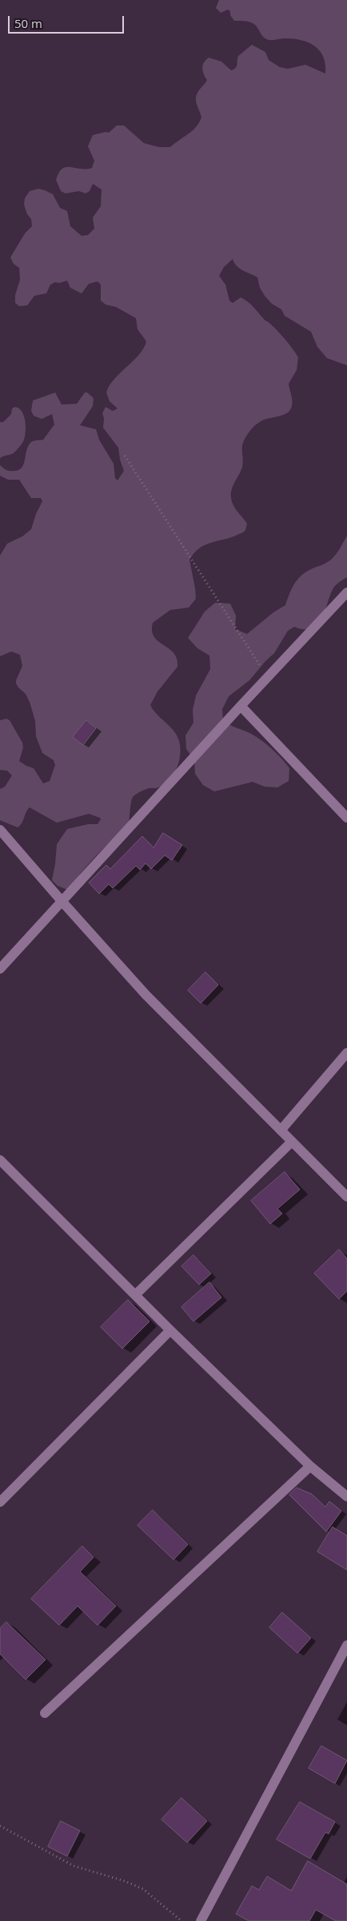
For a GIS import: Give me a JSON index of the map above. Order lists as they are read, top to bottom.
{
  "scale_bar": "50 m"
}
